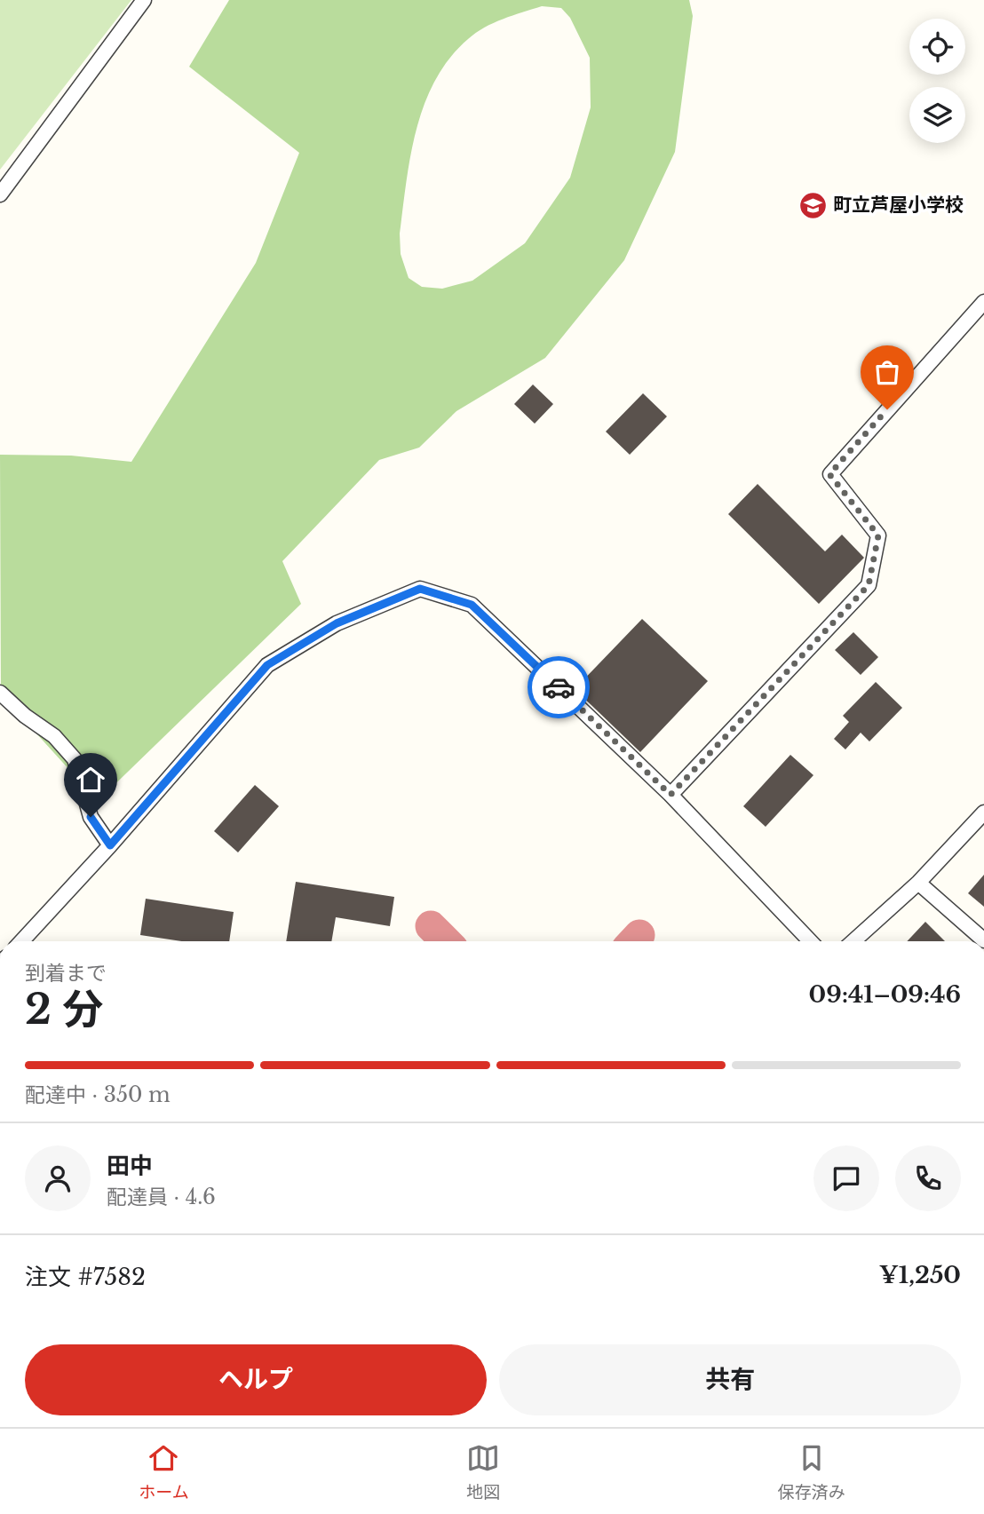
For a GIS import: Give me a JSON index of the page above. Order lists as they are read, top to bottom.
{
  "places": {
    "school or university": ["町立芦屋小学校"]
  },
  "page": {
    "heading": ["2 分", "到着まで", "09:41–09:46"],
    "panel": [
      "田中",
      "配達員 · 4.6",
      "注文 #7582",
      "¥1,250"
    ],
    "bar": "配達中 · 350 m",
    "buttons": ["ヘルプ", "共有"],
    "tabs": ["ホーム", "地図", "保存済み"]
  }
}
